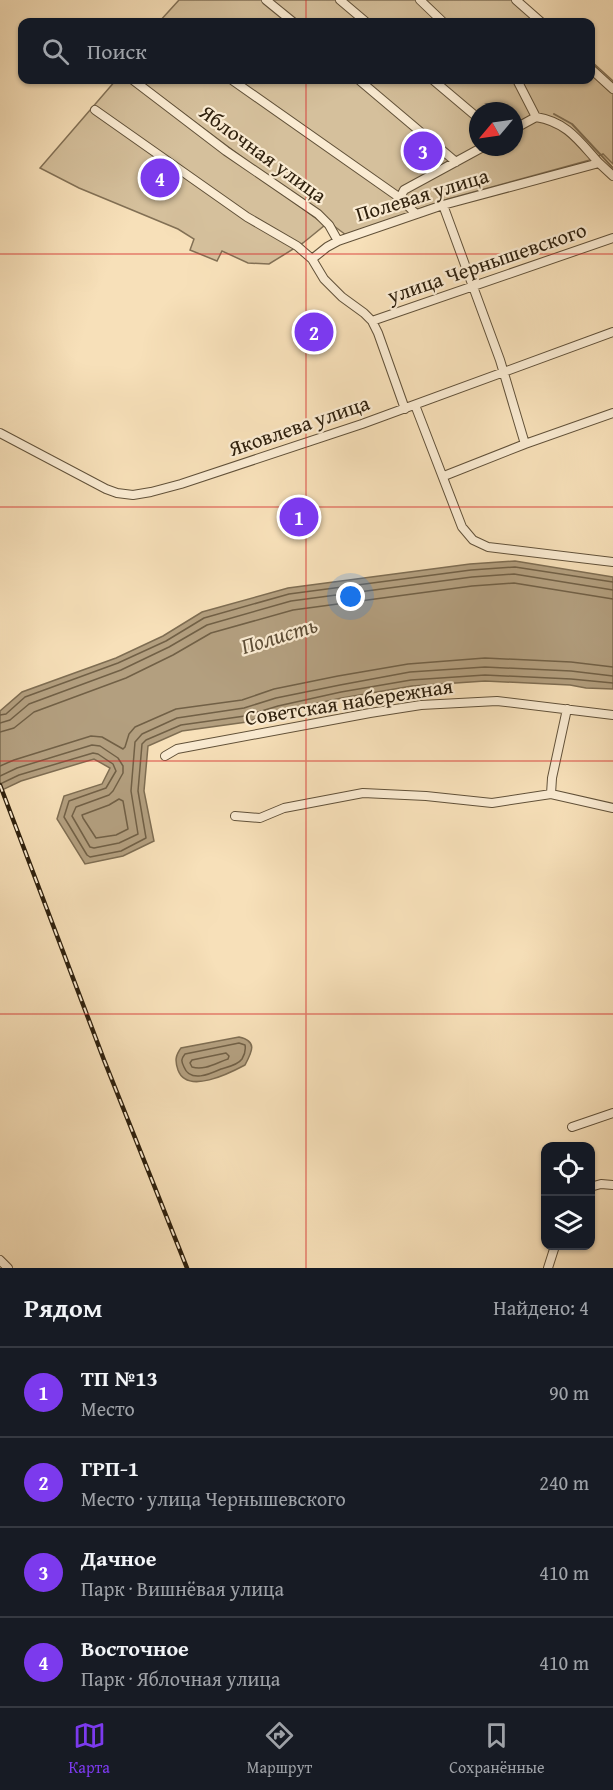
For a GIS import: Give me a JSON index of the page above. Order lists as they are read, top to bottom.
{
  "streets": {
    "street": [
      "Яблочная улица",
      "Полевая улица",
      "улица Чернышевского",
      "Яковлева улица",
      "Советская набережная"
    ]
  },
  "crossings": [
    ["Яблочная улица", "Полевая улица"]
  ],
  "water": ["Полисть"],
  "north": "bottom left",
  "page": {
    "search": "Поиск",
    "pins": [
      "3",
      "4",
      "2",
      "1"
    ],
    "heading": ["Рядом", "Найдено: 4"],
    "list": [
      {
        "mark": "1",
        "name": "ТП №13",
        "note": "Место",
        "value": "90 m"
      },
      {
        "mark": "2",
        "name": "ГРП-1",
        "note": "Место · улица Чернышевского",
        "value": "240 m"
      },
      {
        "mark": "3",
        "name": "Дачное",
        "note": "Парк · Вишнёвая улица",
        "value": "410 m"
      },
      {
        "mark": "4",
        "name": "Восточное",
        "note": "Парк · Яблочная улица",
        "value": "410 m"
      }
    ],
    "nav": ["Карта", "Маршрут", "Сохранённые"]
  }
}
